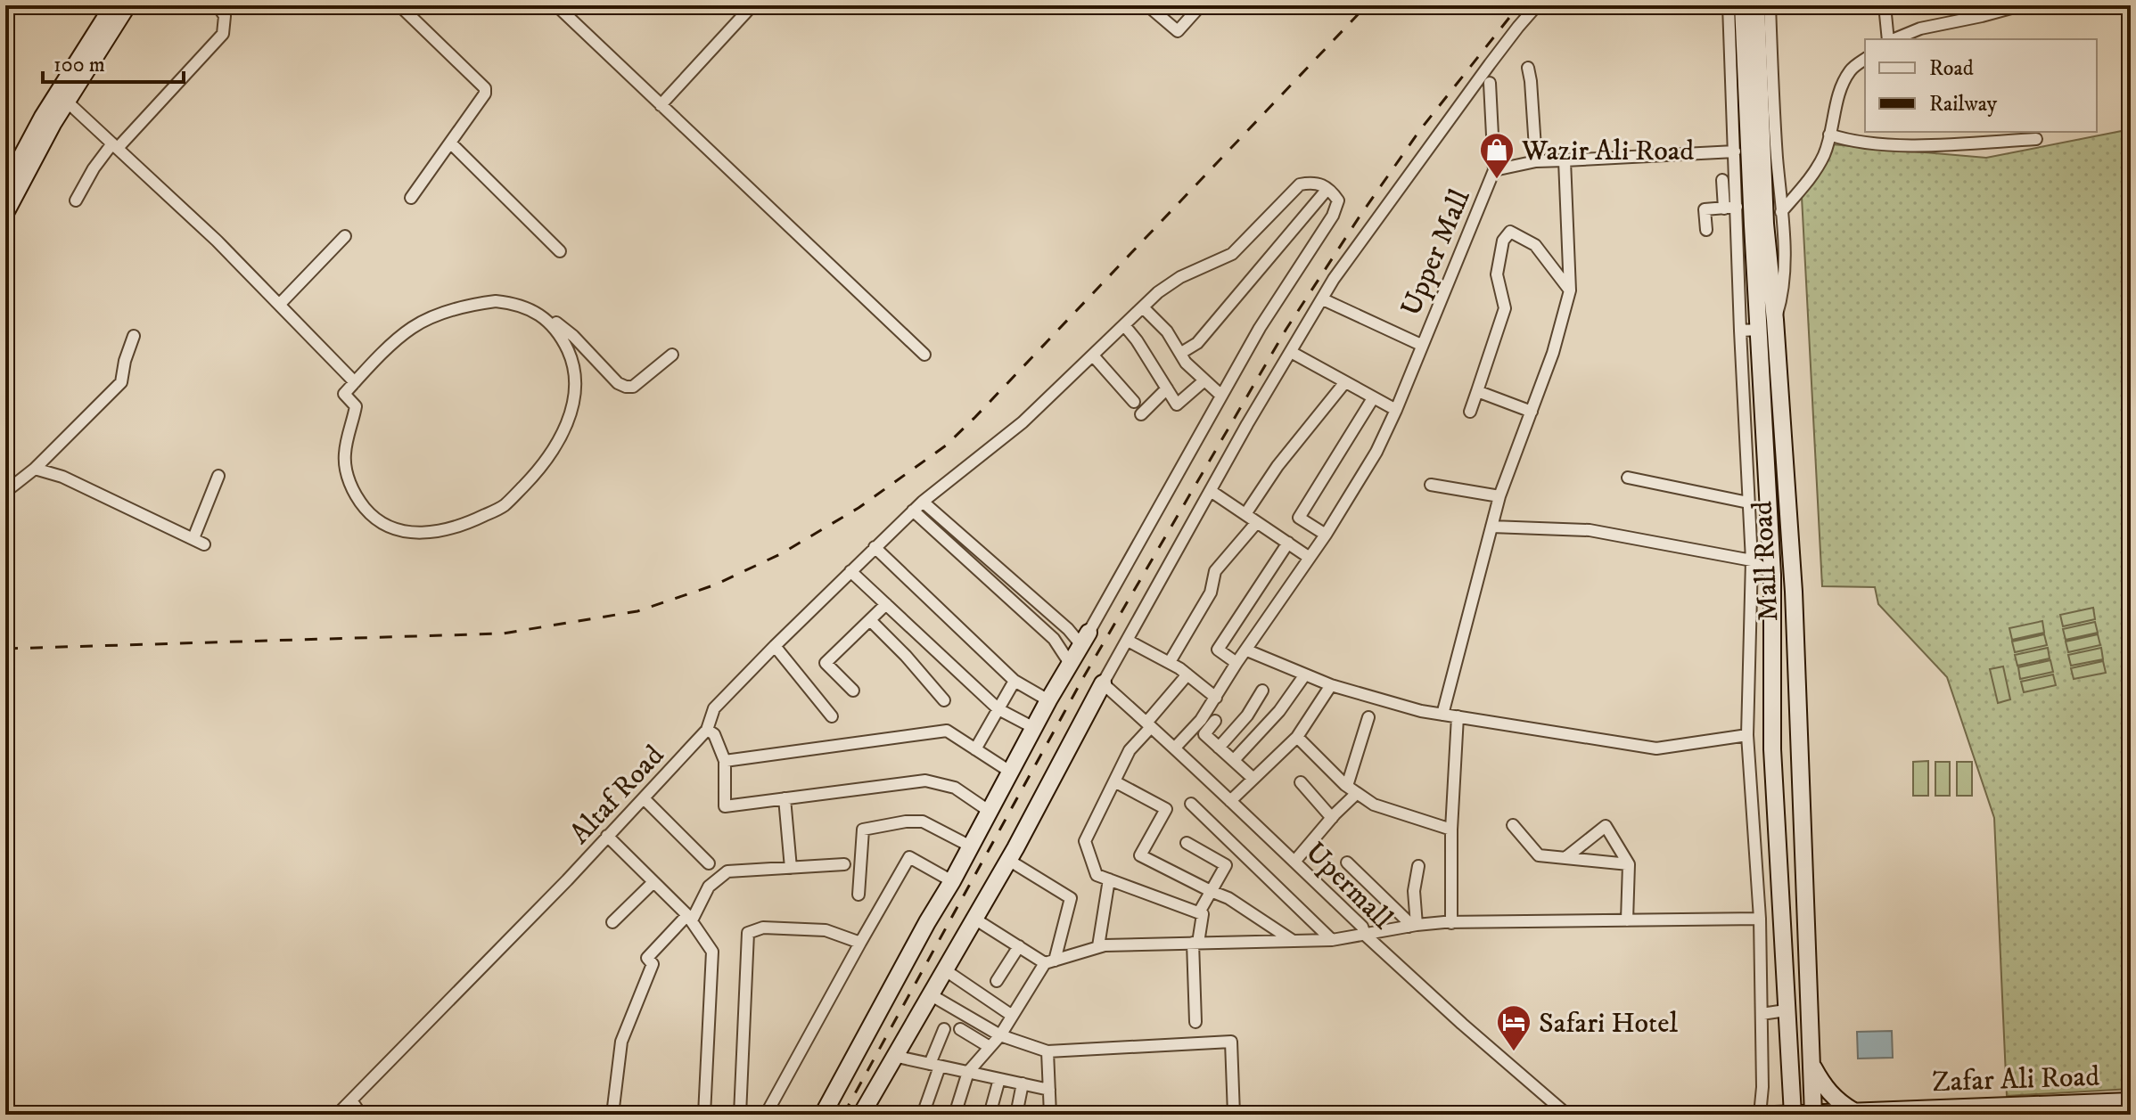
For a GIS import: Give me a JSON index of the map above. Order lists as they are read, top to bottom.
{
  "streets": {
    "main road": ["Mall Road", "Zafar Ali Road"],
    "street": ["Upper Mall", "Altaf Road", "Upermall"]
  },
  "crossings": [
    ["Upper Mall", "Upermall"],
    ["Mall Road", "Zafar Ali Road"]
  ],
  "places": {
    "shop": ["Wazir Ali Road"],
    "hotel": ["Safari Hotel"]
  },
  "legend": ["Road", "Railway"],
  "scale_bar": "100 m"
}
